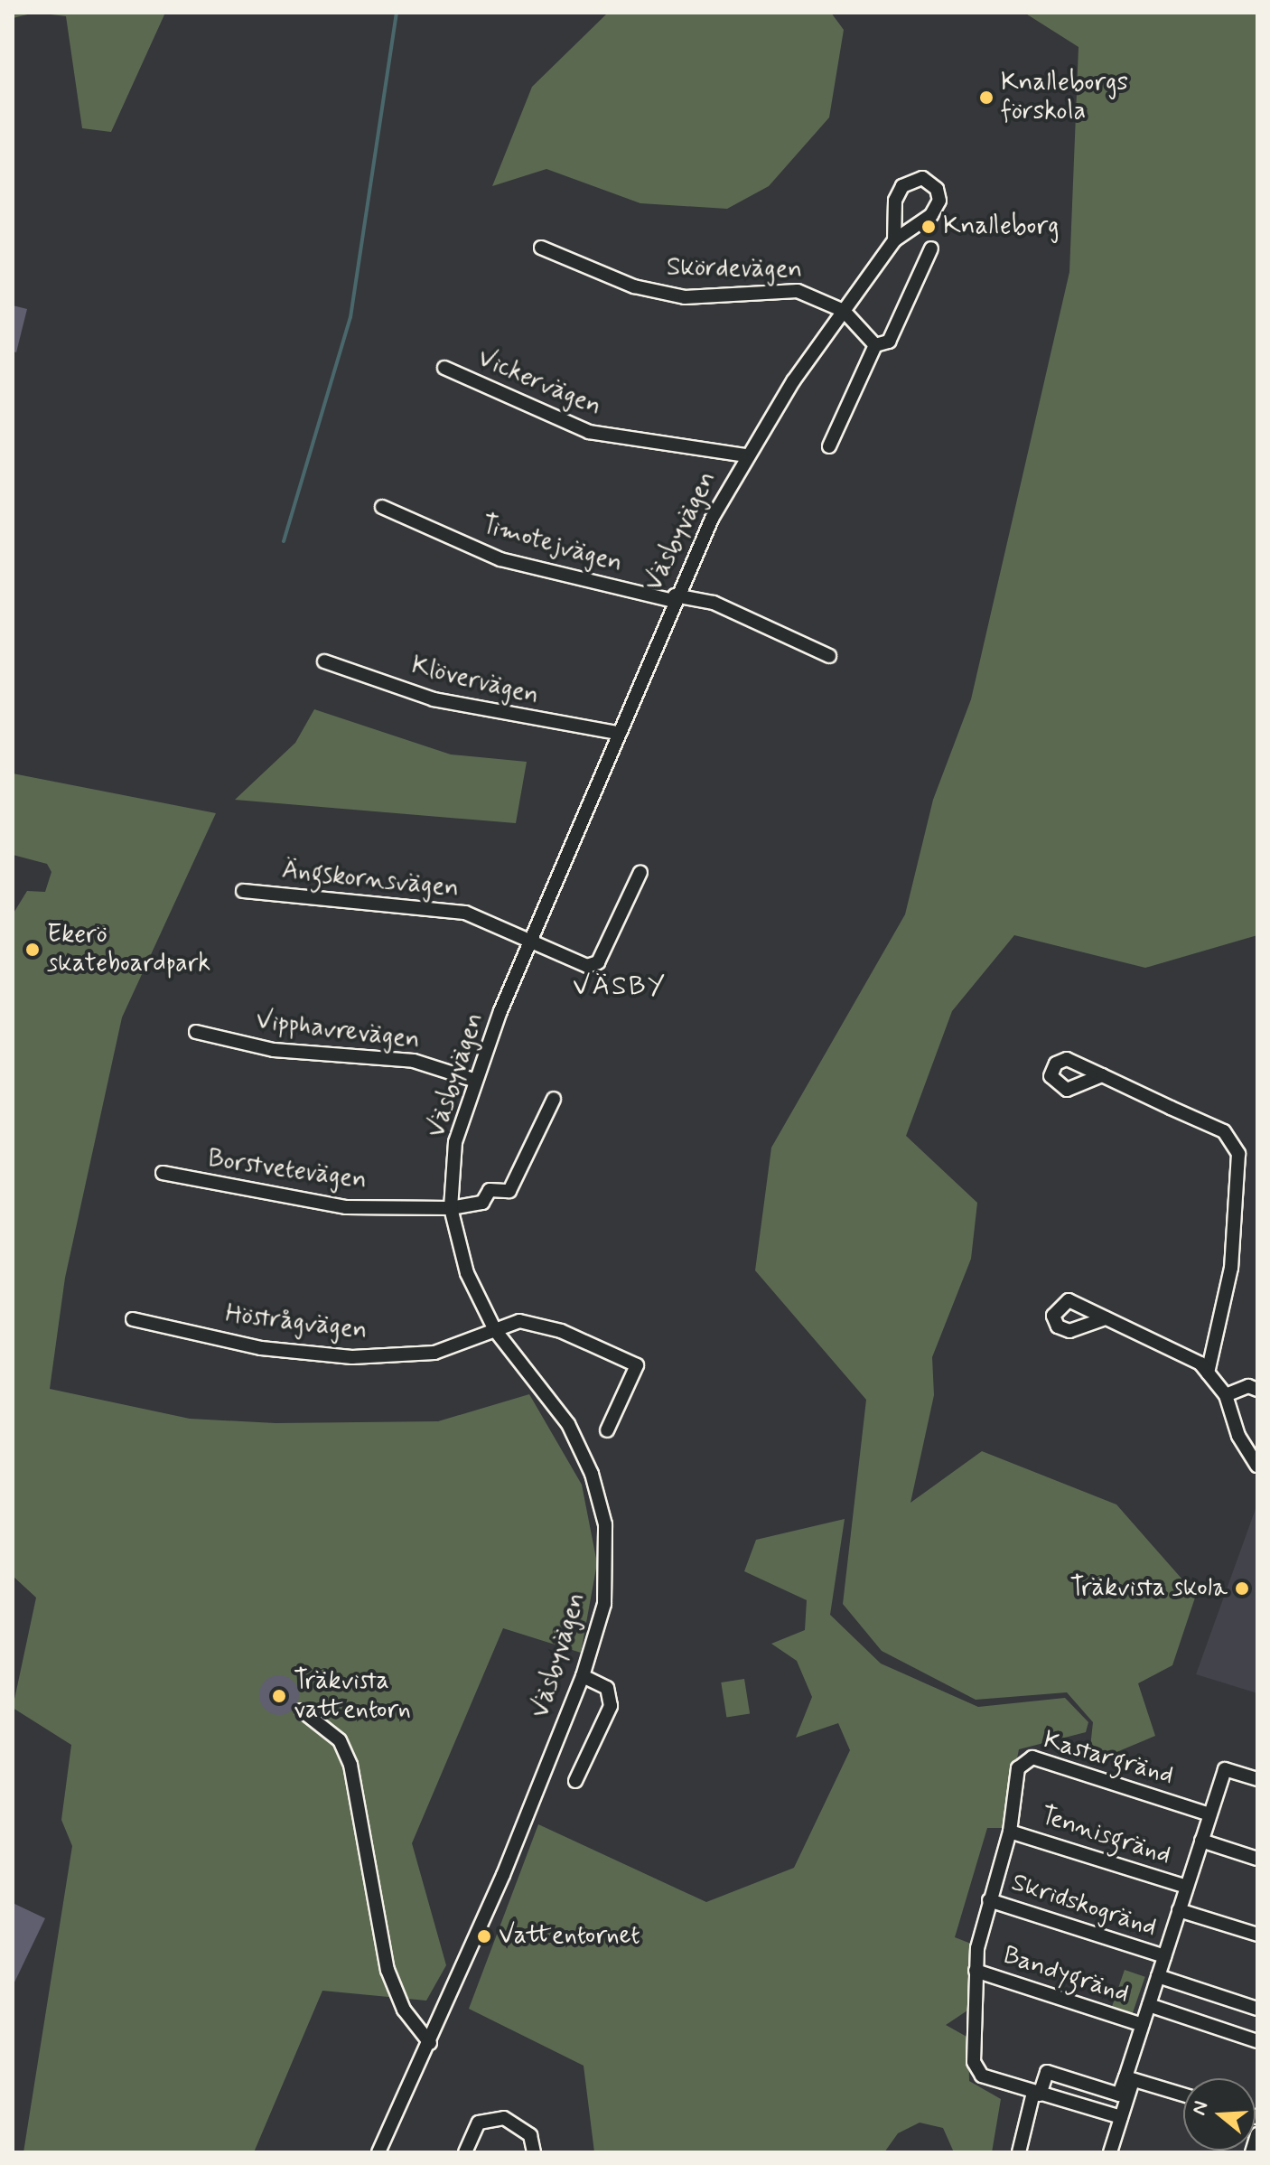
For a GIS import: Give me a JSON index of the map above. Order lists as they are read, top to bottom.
{
  "streets": {
    "street": [
      "Skördevägen",
      "Vickervägen",
      "Väsbyvägen",
      "Timotejvägen",
      "Klövervägen",
      "Ängskornsvägen",
      "Vipphavrevägen",
      "Borstvetevägen",
      "Höstrågvägen",
      "Kastargränd",
      "Tennisgränd",
      "Skridskogränd",
      "Bandygränd"
    ]
  },
  "crossings": [
    ["Skördevägen", "Väsbyvägen"],
    ["Vickervägen", "Väsbyvägen"],
    ["Väsbyvägen", "Timotejvägen"],
    ["Väsbyvägen", "Klövervägen"],
    ["Väsbyvägen", "Ängskornsvägen"],
    ["Väsbyvägen", "Vipphavrevägen"],
    ["Väsbyvägen", "Borstvetevägen"],
    ["Väsbyvägen", "Höstrågvägen"],
    ["Kastargränd", "Tennisgränd"],
    ["Kastargränd", "Skridskogränd"],
    ["Kastargränd", "Bandygränd"]
  ],
  "districts": ["VÄSBY"],
  "places": [
    "Knalleborgs förskola",
    "Knalleborg",
    "Ekerö skateboardpark",
    "Träkvista skola",
    "Träkvista vattentorn",
    "Vattentornet"
  ],
  "north": "left"
}
